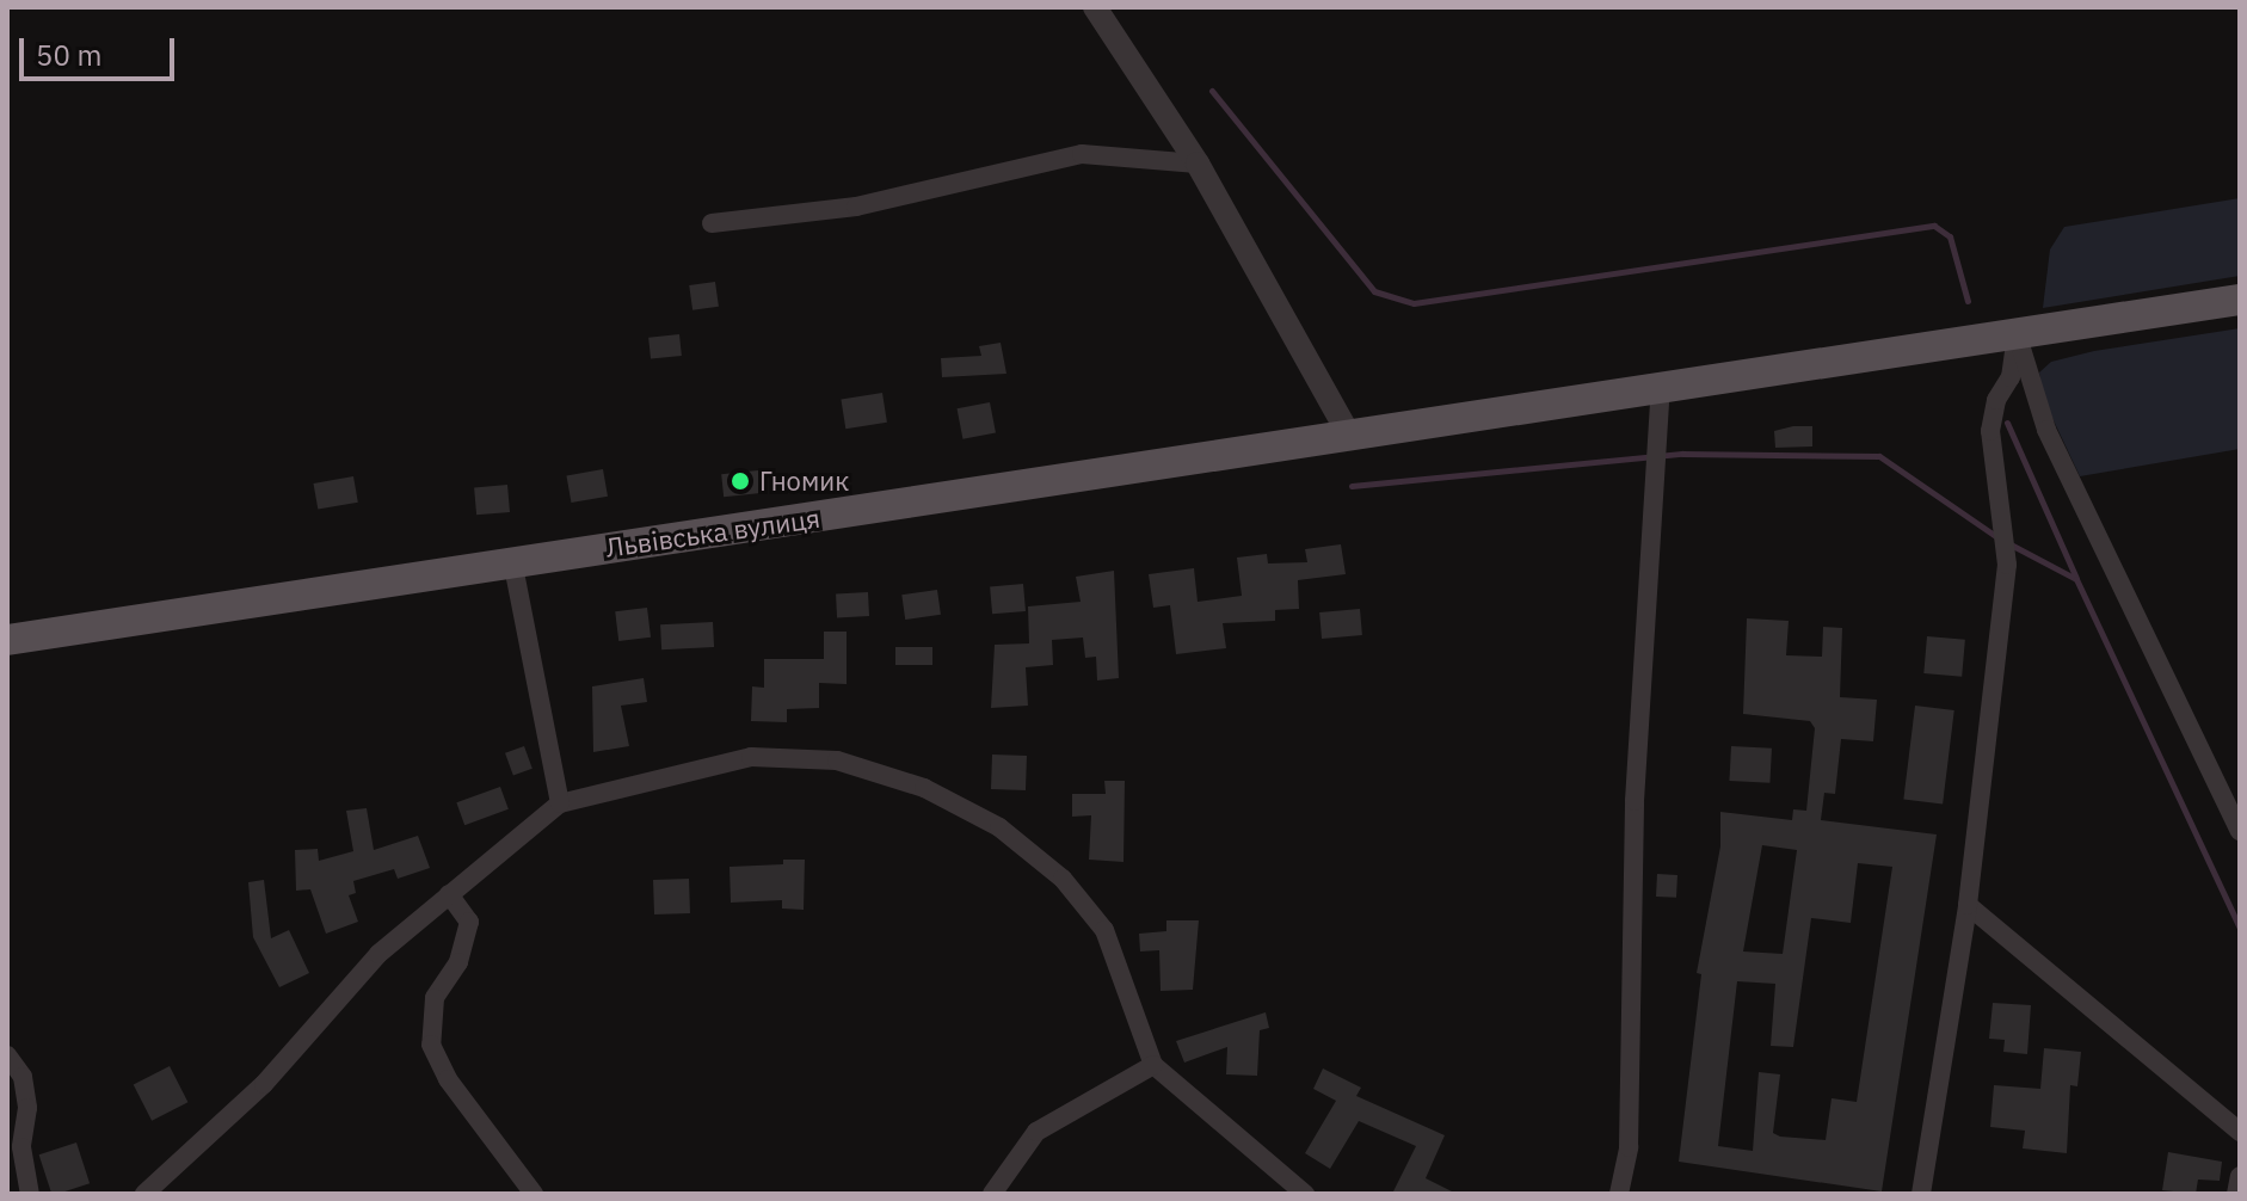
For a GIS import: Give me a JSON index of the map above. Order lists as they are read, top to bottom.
{
  "streets": {
    "main road": ["Львівська вулиця"]
  },
  "places": ["Гномик"],
  "scale_bar": "50 m"
}
